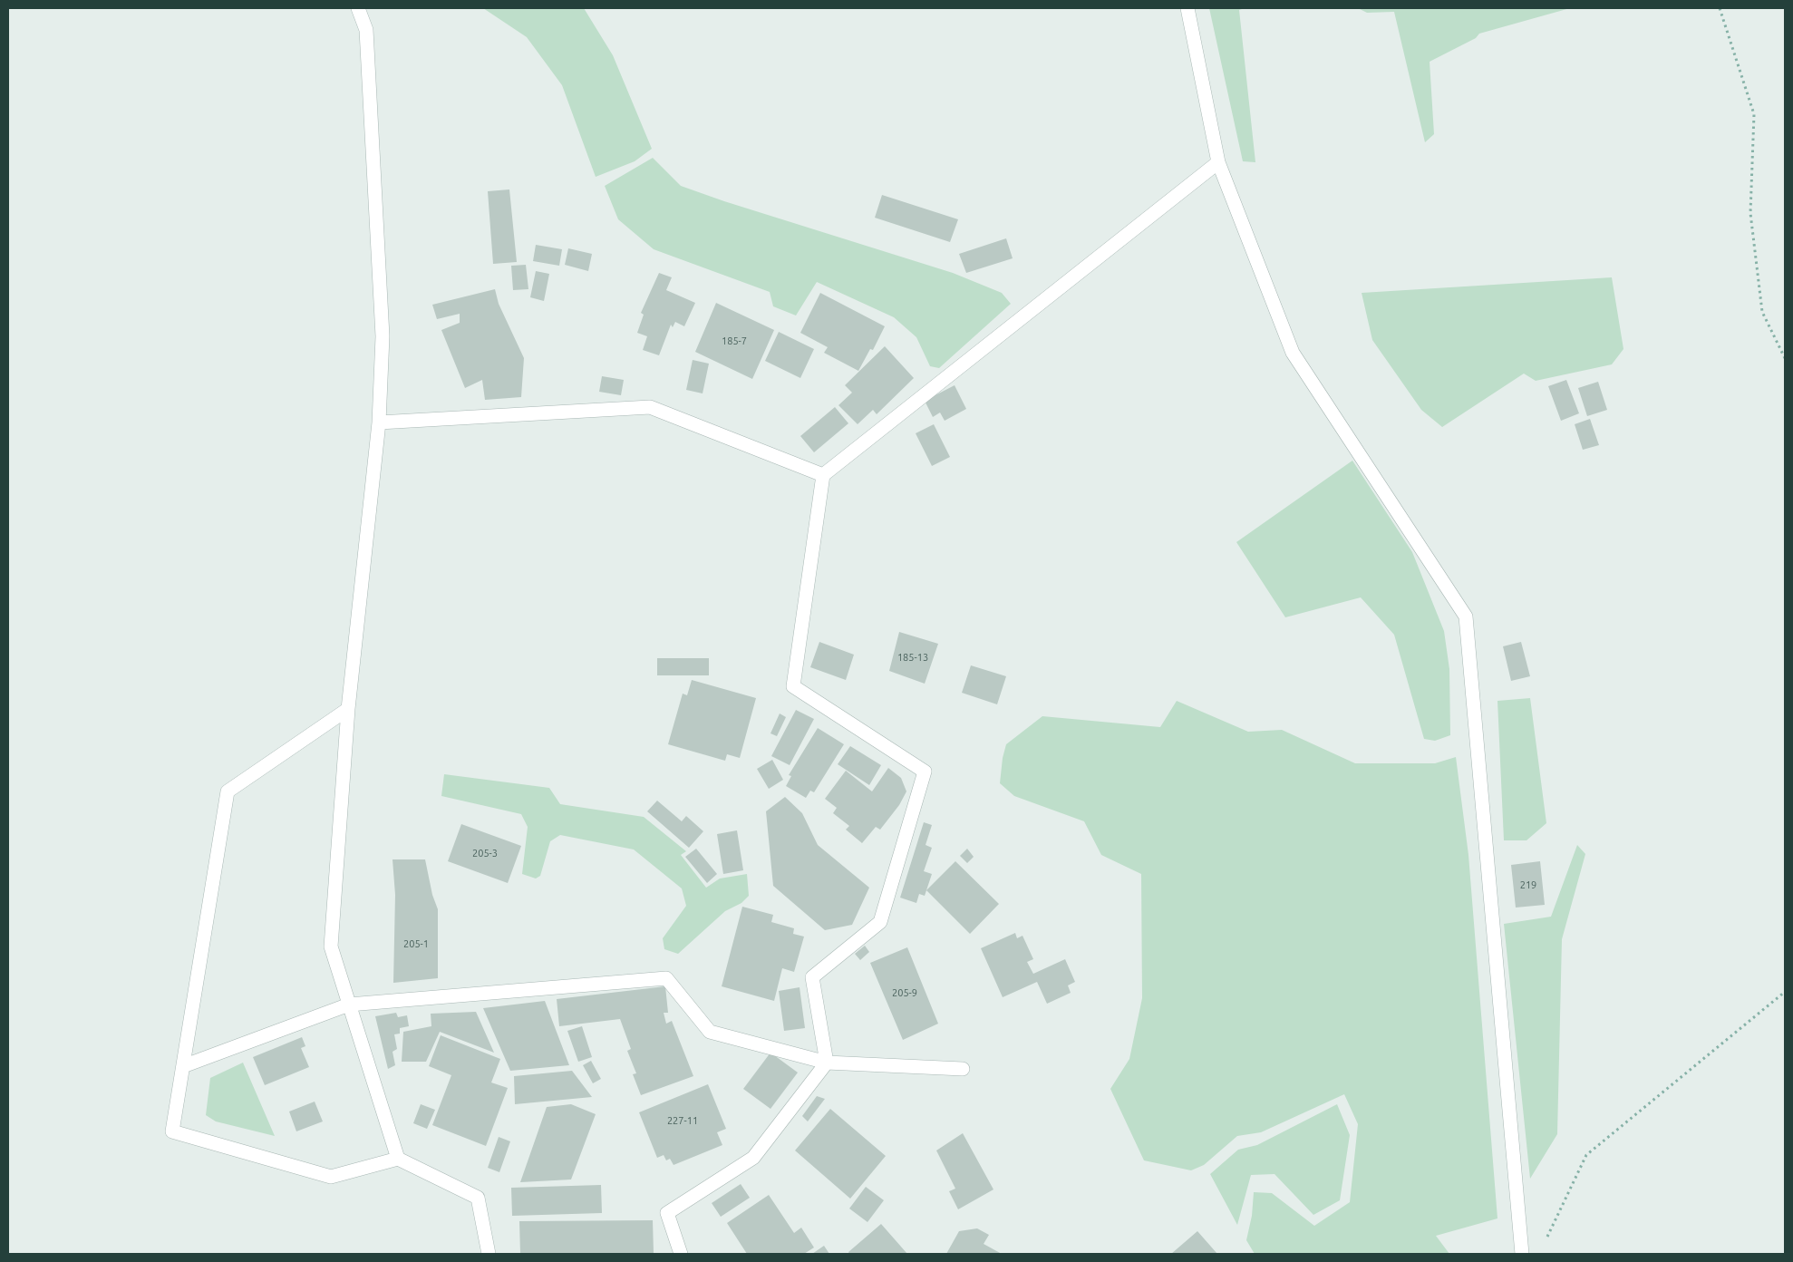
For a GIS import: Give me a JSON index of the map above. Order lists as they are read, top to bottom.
{
  "house_numbers": [
    "185-7",
    "185-13",
    "205-3",
    "219",
    "205-1",
    "205-9",
    "227-11"
  ]
}
